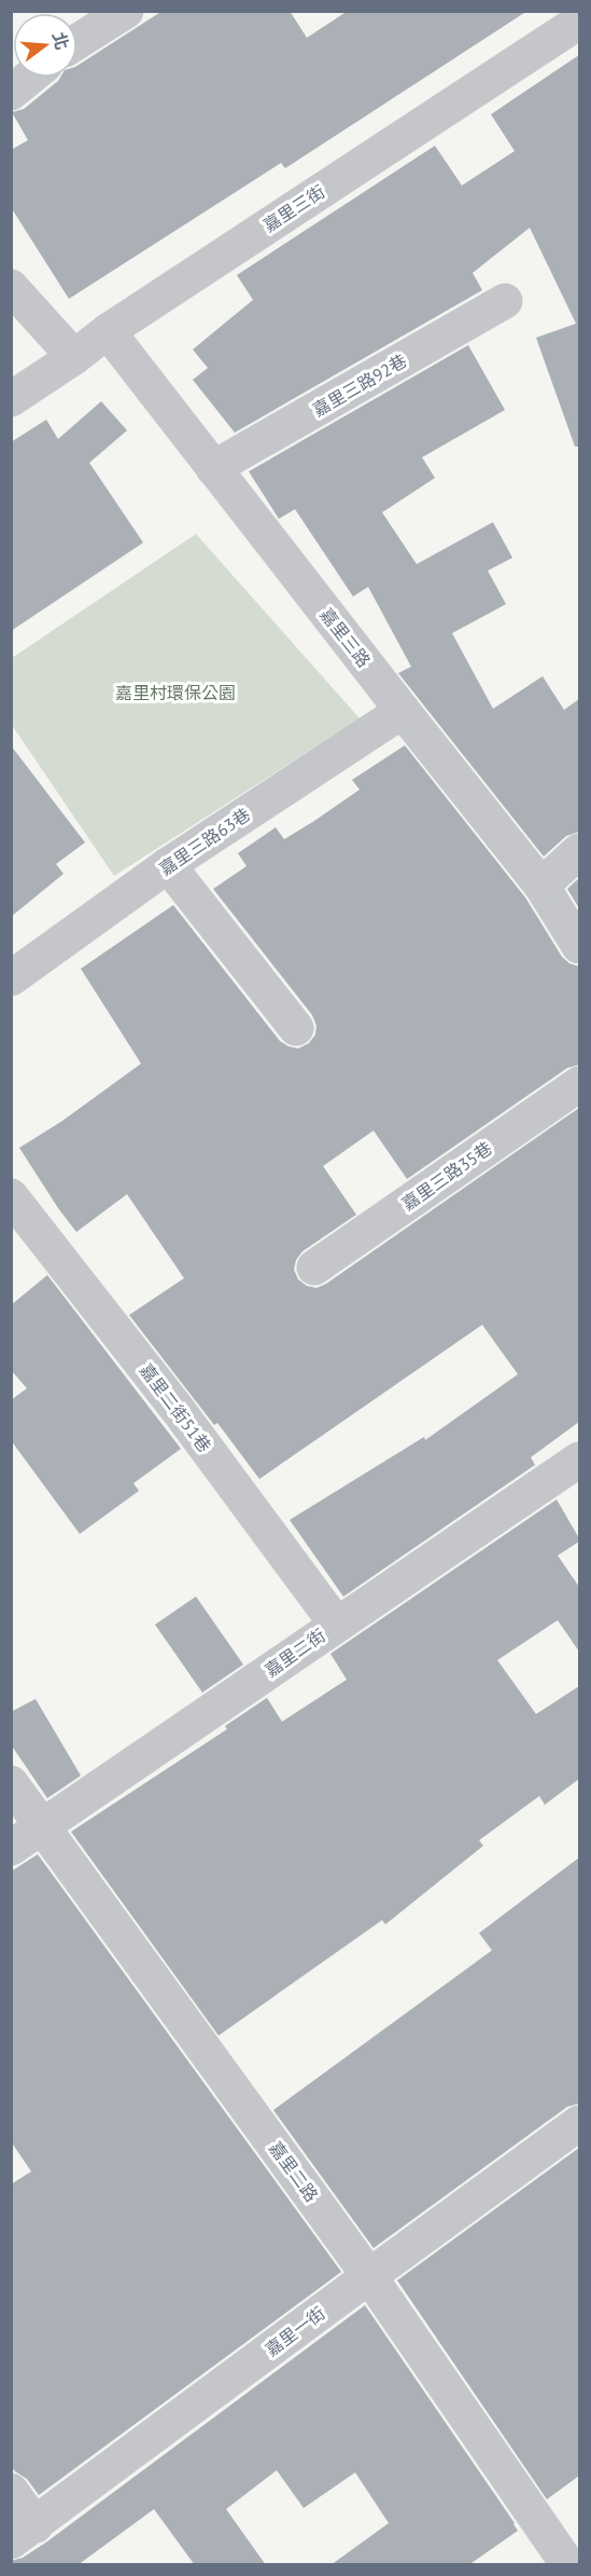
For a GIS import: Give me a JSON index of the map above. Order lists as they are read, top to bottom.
{
  "streets": {
    "street": [
      "嘉里三街",
      "嘉里三路92巷",
      "嘉里三路",
      "嘉里三路63巷",
      "嘉里三路35巷",
      "嘉里二街51巷",
      "嘉里二街",
      "嘉里二路",
      "嘉里一街"
    ]
  },
  "crossings": [
    ["嘉里三街", "嘉里三路"],
    ["嘉里三路92巷", "嘉里三路"],
    ["嘉里三路", "嘉里三路63巷"],
    ["嘉里二街51巷", "嘉里二街"],
    ["嘉里二街", "嘉里二路"],
    ["嘉里二路", "嘉里一街"]
  ],
  "parks": ["嘉里村環保公園"],
  "north": "right"
}
